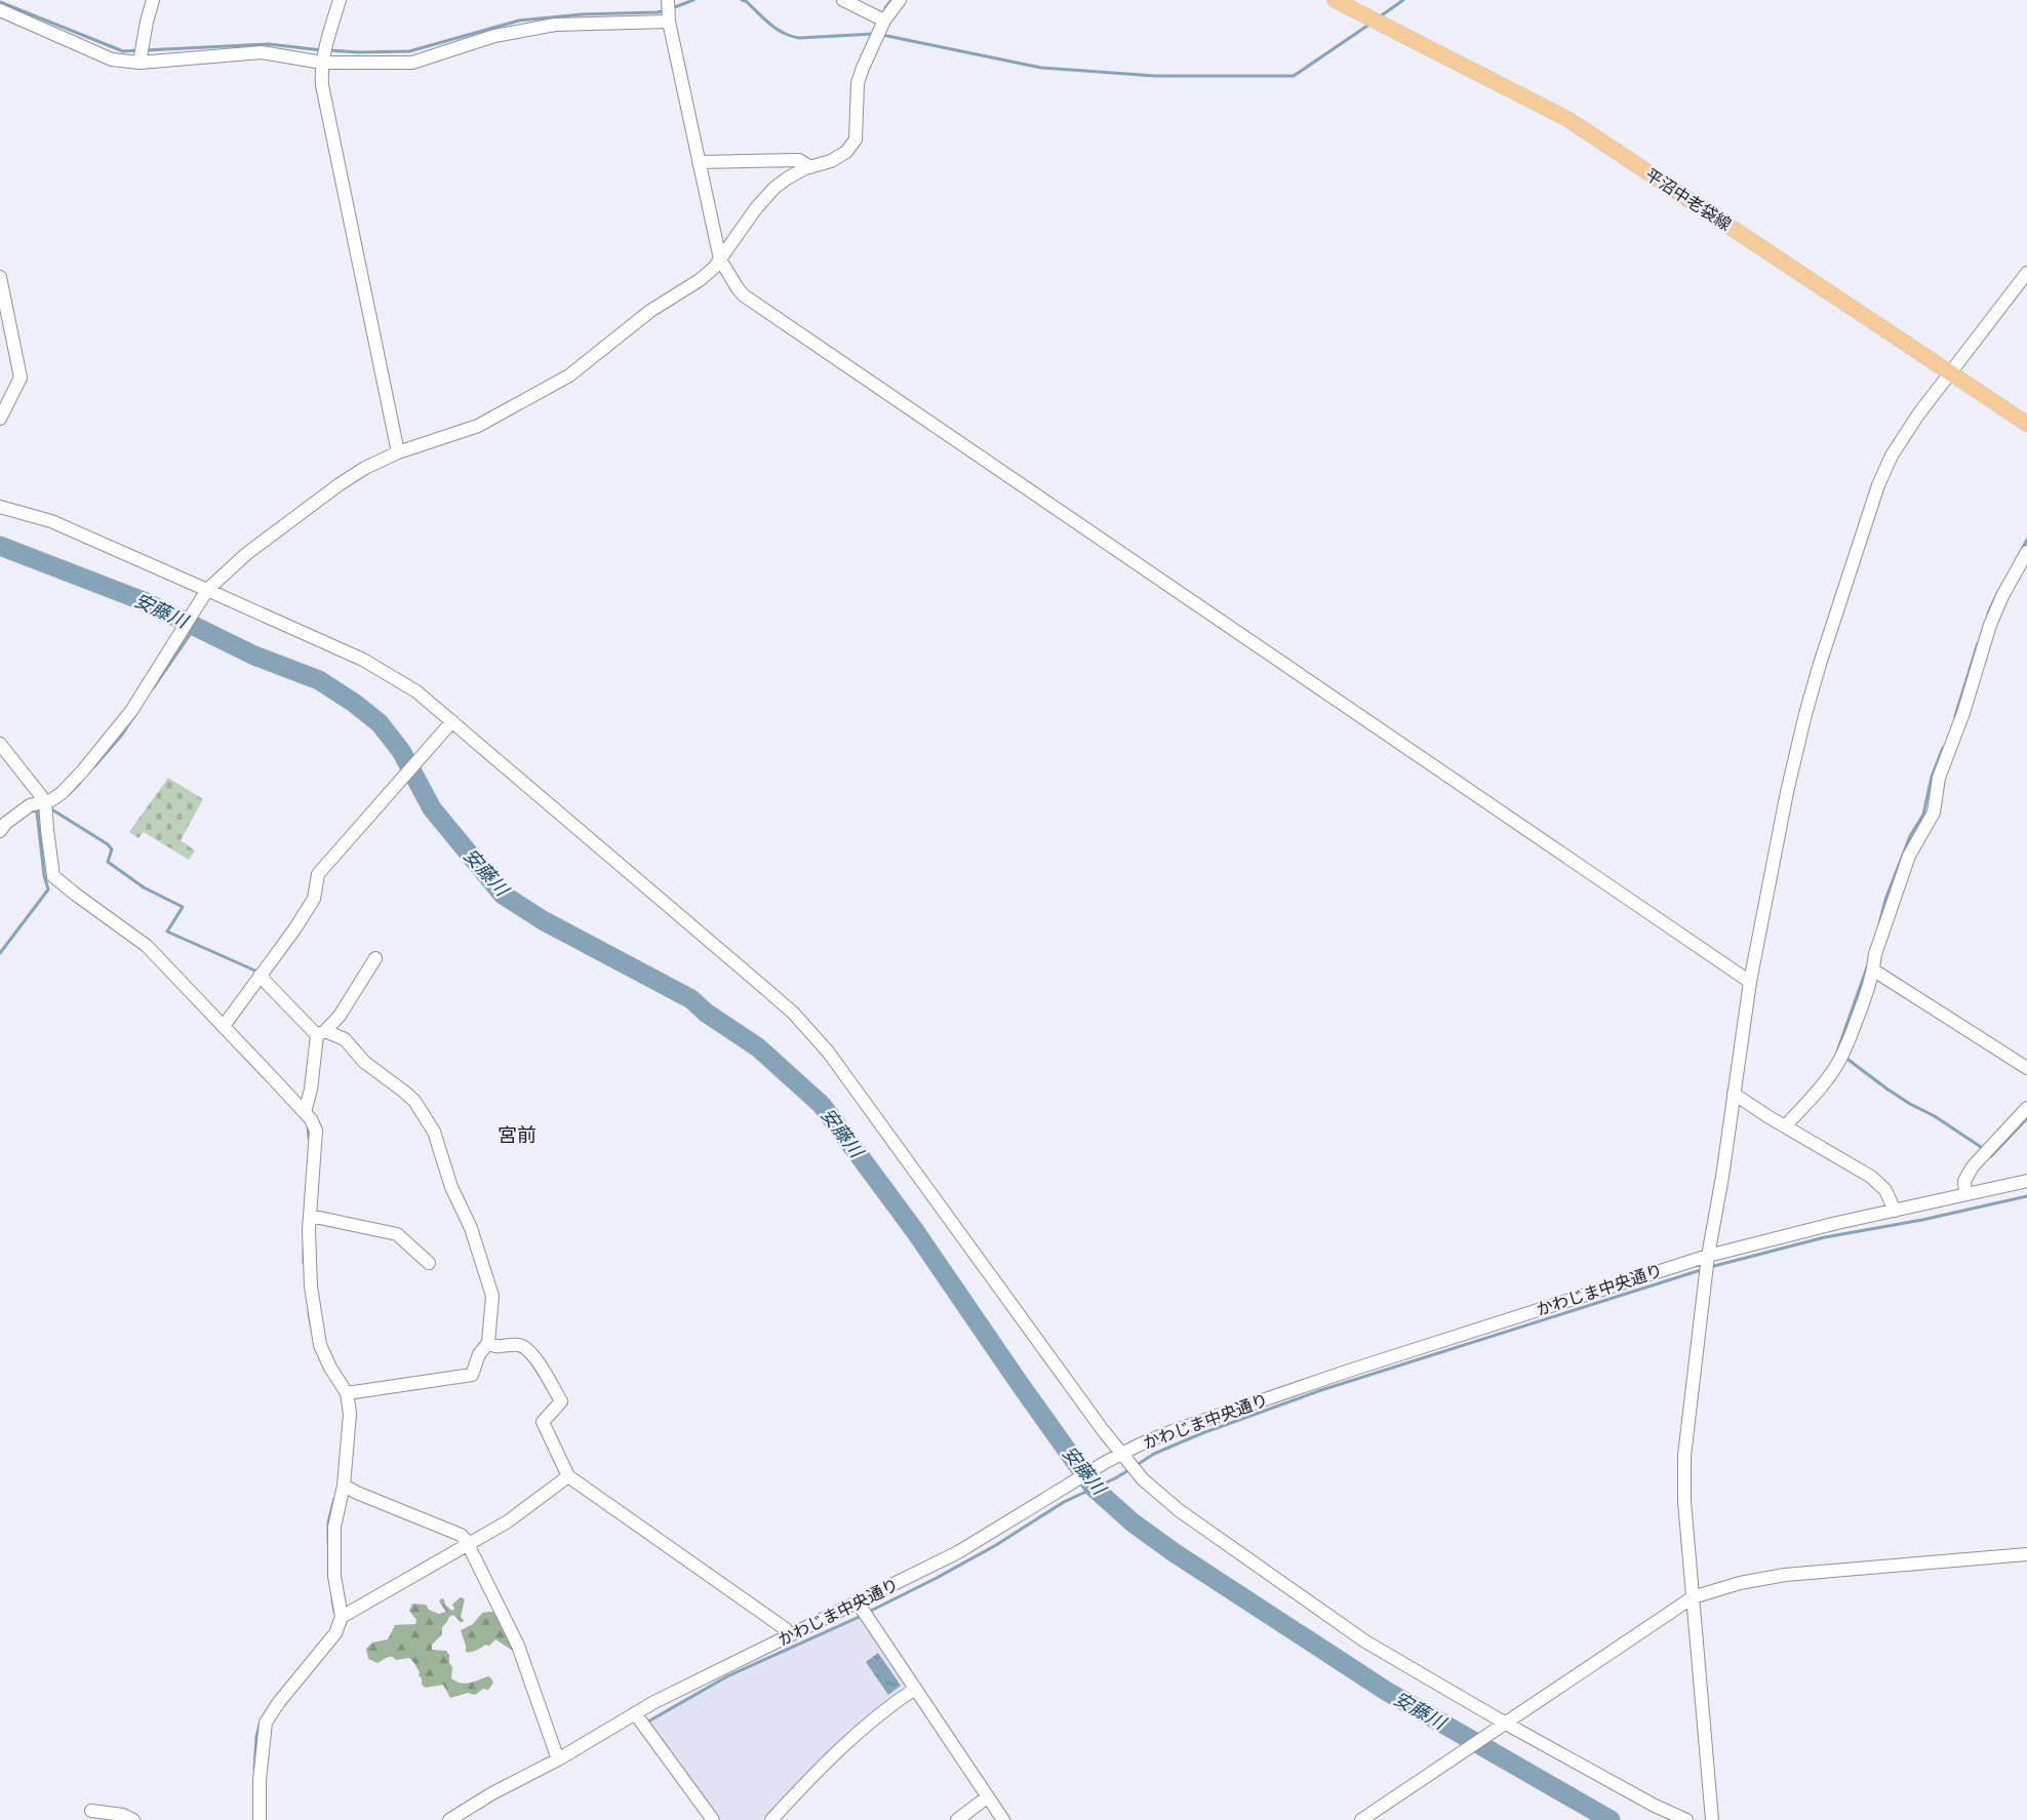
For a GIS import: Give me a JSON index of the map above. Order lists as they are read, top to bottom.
{
  "streets": {
    "main road": ["平沼中老袋線"],
    "street": ["かわじま中央通り"]
  },
  "districts": ["宮前"],
  "water": ["安藤川"]
}
